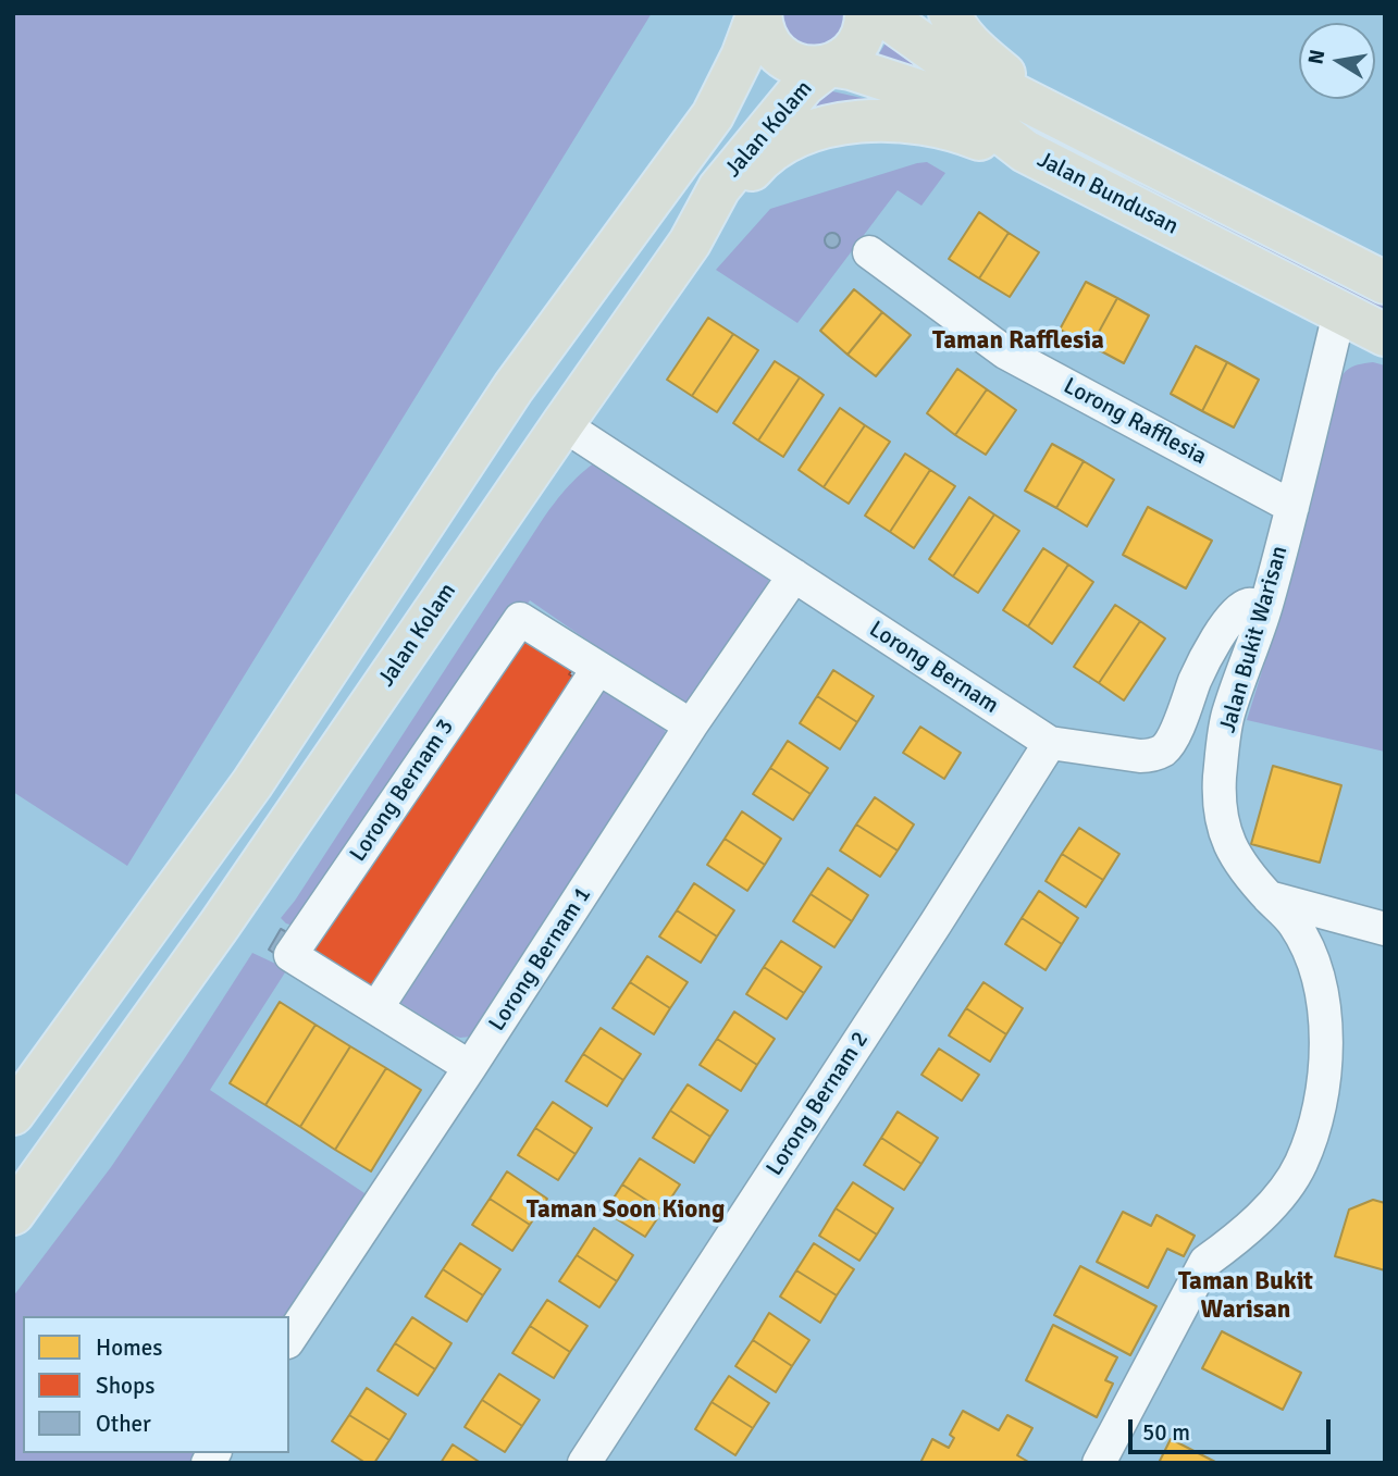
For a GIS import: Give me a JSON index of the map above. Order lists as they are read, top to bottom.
{
  "streets": {
    "main road": ["Jalan Kolam", "Jalan Bundusan"],
    "street": [
      "Lorong Rafflesia",
      "Jalan Bukit Warisan",
      "Lorong Bernam",
      "Lorong Bernam 3",
      "Lorong Bernam 1",
      "Lorong Bernam 2"
    ]
  },
  "crossings": [
    ["Jalan Kolam", "Jalan Bundusan"],
    ["Jalan Kolam", "Lorong Bernam"],
    ["Jalan Bundusan", "Jalan Bukit Warisan"],
    ["Lorong Rafflesia", "Jalan Bukit Warisan"],
    ["Jalan Bukit Warisan", "Lorong Bernam"],
    ["Lorong Bernam", "Lorong Bernam 1"],
    ["Lorong Bernam", "Lorong Bernam 2"],
    ["Lorong Bernam 3", "Lorong Bernam 1"]
  ],
  "districts": ["Taman Rafflesia", "Taman Soon Kiong", "Taman Bukit Warisan"],
  "legend": ["Homes", "Shops", "Other"],
  "scale_bar": "50 m",
  "north": "left"
}
